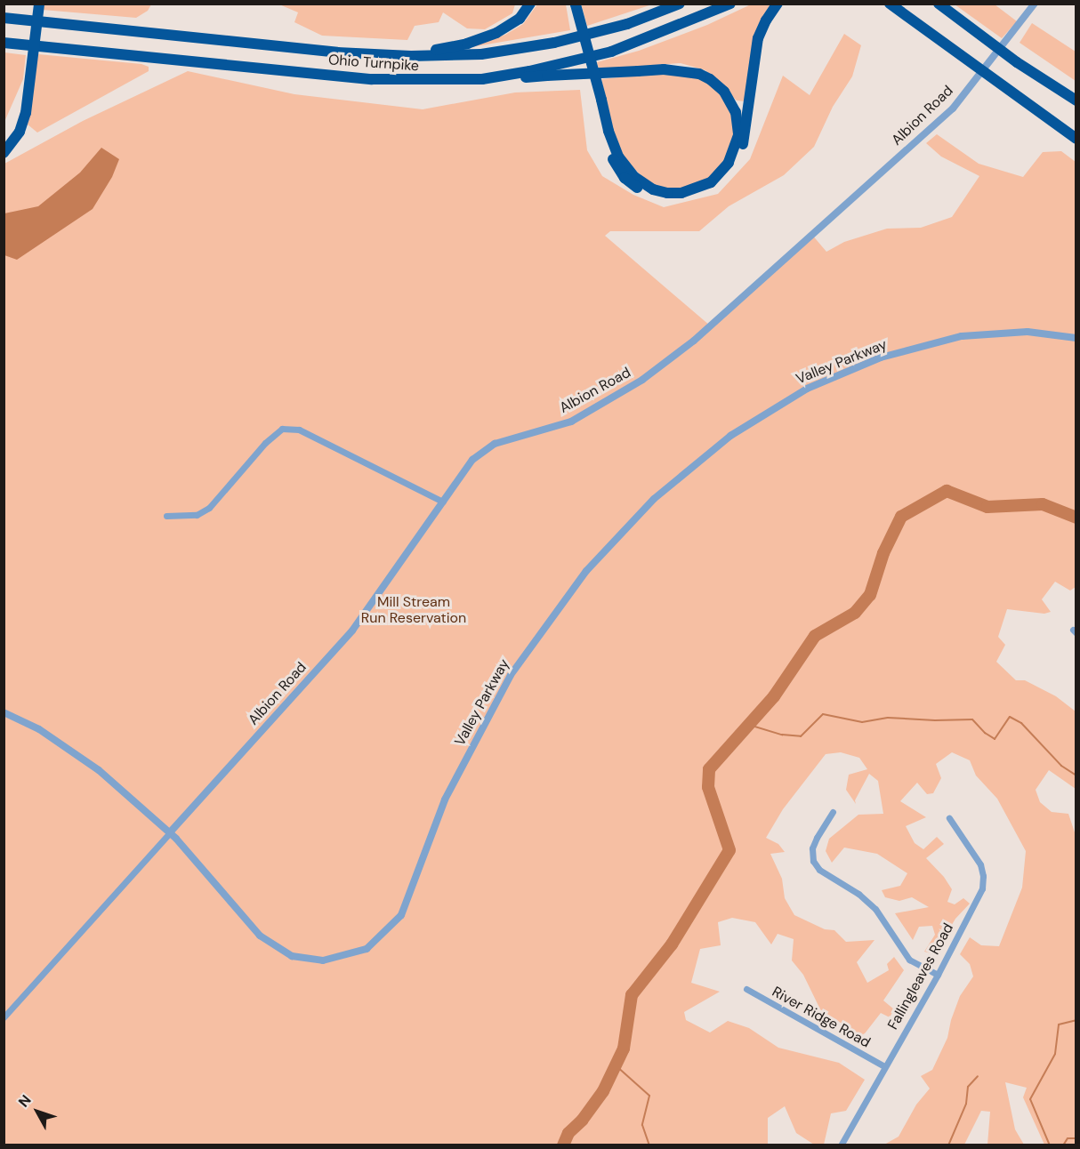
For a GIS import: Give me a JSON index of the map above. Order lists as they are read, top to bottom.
{
  "streets": {
    "highway": ["Ohio Turnpike"],
    "street": [
      "Albion Road",
      "Valley Parkway",
      "Fallingleaves Road",
      "River Ridge Road"
    ]
  },
  "crossings": [
    ["Albion Road", "Valley Parkway"],
    ["Fallingleaves Road", "River Ridge Road"]
  ],
  "parks": ["Mill Stream Run Reservation"],
  "north": "top left"
}
